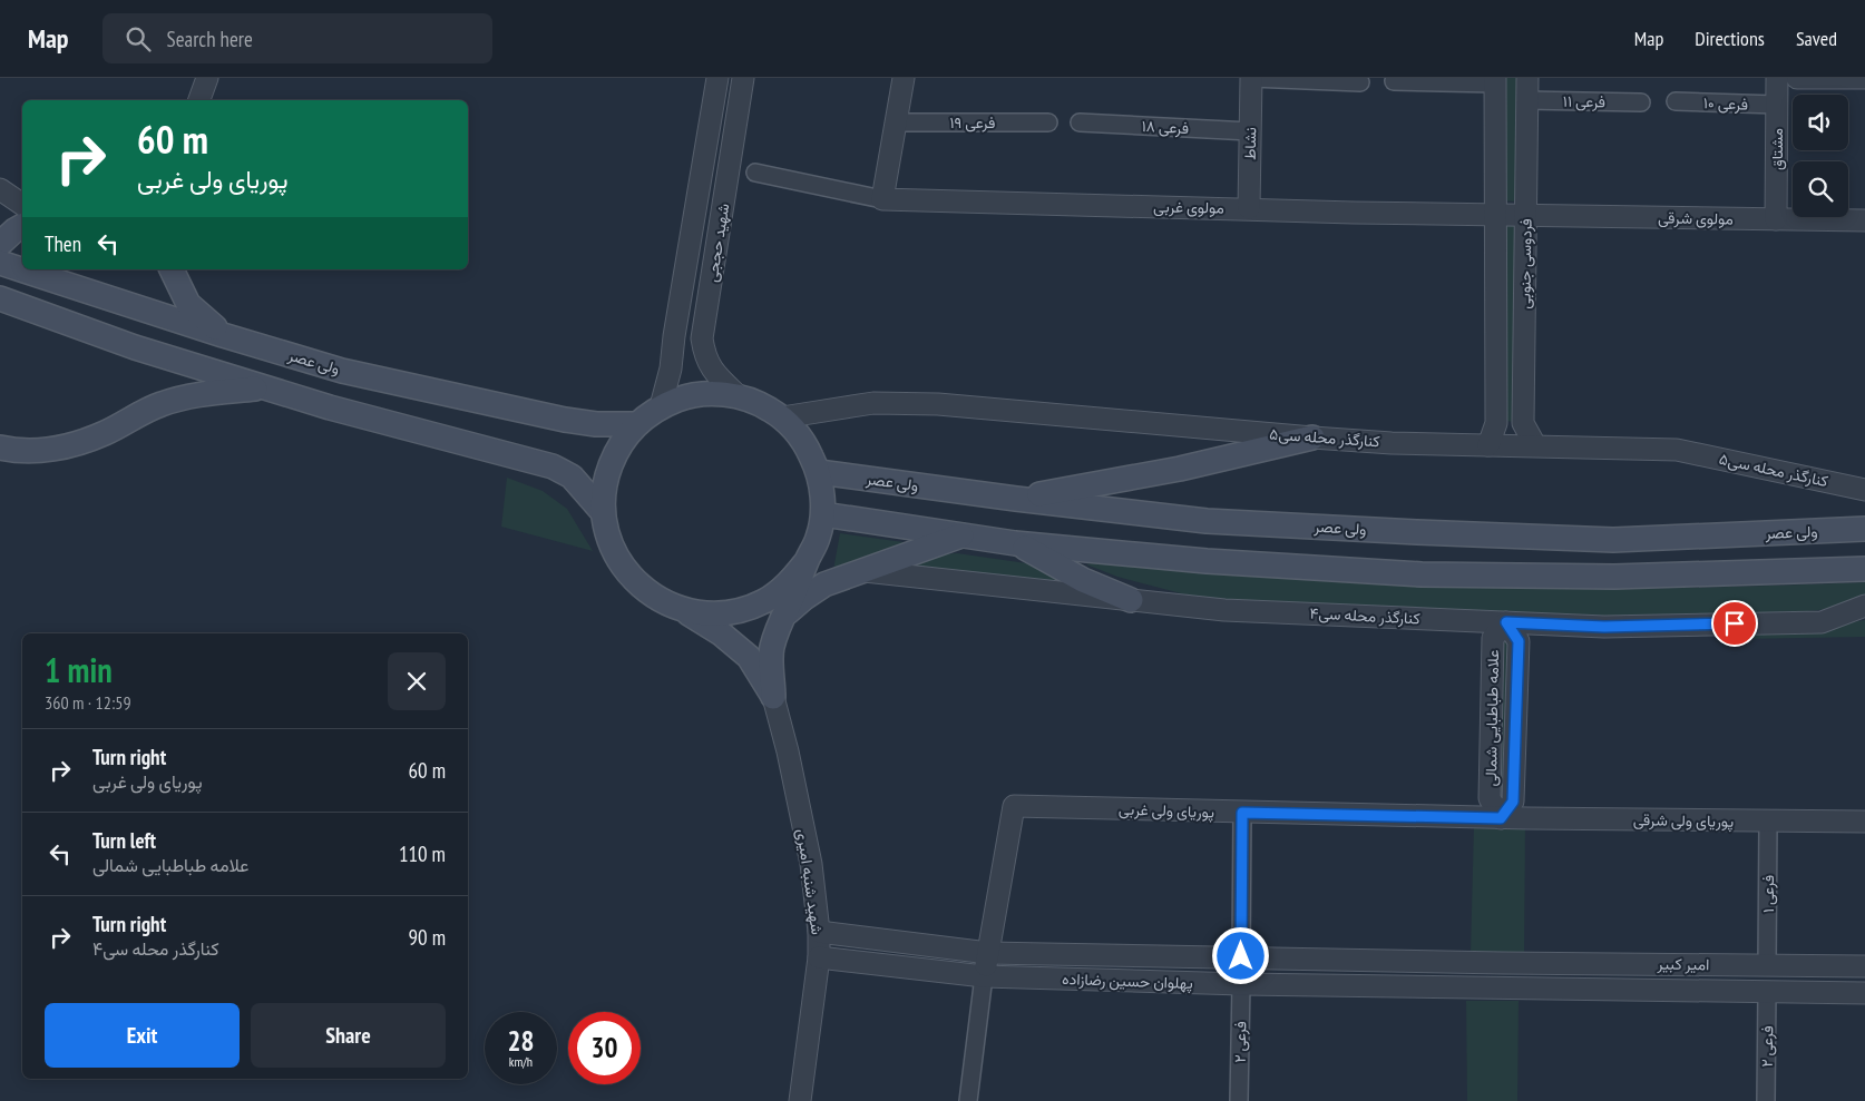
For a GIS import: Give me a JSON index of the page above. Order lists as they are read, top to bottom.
{
  "streets": {
    "main road": ["ولی عصر"],
    "street": [
      "فرعی ۱۱",
      "فرعی ۱۰",
      "فرعی ۱۹",
      "فرعی ۱۸",
      "نشاط",
      "مشتاق",
      "مولوی غربی",
      "مولوی شرقی",
      "شهید حججی",
      "فردوسی جنوبی",
      "کنارگذر محله سی۵",
      "کنارگذر محله سی۴",
      "علامه طباطبایی شمالی",
      "پوریای ولی غربی",
      "پوریای ولی شرقی",
      "شهید شنبه امیری",
      "فرعی ۱",
      "امیر کبیر",
      "پهلوان حسین رضازاده",
      "فرعی ۲"
    ]
  },
  "crossings": [
    ["فرعی ۱۱", "فردوسی جنوبی"],
    ["فرعی ۱۰", "مشتاق"],
    ["فرعی ۱۸", "نشاط"],
    ["نشاط", "مولوی غربی"],
    ["مشتاق", "مولوی شرقی"],
    ["مولوی غربی", "مولوی شرقی"],
    ["مولوی غربی", "فردوسی جنوبی"],
    ["مولوی شرقی", "فردوسی جنوبی"],
    ["فردوسی جنوبی", "کنارگذر محله سی۵"],
    ["کنارگذر محله سی۴", "علامه طباطبایی شمالی"],
    ["علامه طباطبایی شمالی", "پوریای ولی غربی"],
    ["علامه طباطبایی شمالی", "پوریای ولی شرقی"],
    ["پوریای ولی غربی", "پوریای ولی شرقی"],
    ["پوریای ولی غربی", "پهلوان حسین رضازاده"],
    ["پوریای ولی شرقی", "فرعی ۱"],
    ["شهید شنبه امیری", "پهلوان حسین رضازاده"],
    ["فرعی ۱", "امیر کبیر"],
    ["امیر کبیر", "پهلوان حسین رضازاده"],
    ["امیر کبیر", "فرعی ۲"],
    ["پهلوان حسین رضازاده", "فرعی ۲"]
  ],
  "page": {
    "header": "Map",
    "search": "Search here",
    "nav": ["Map", "Directions", "Saved"],
    "turn": ["60 m", "پوریای ولی غربی"],
    "then": "Then",
    "heading": ["1 min", "360 m · 12:59"],
    "list": [
      {
        "name": "Turn right",
        "note": "پوریای ولی غربی",
        "value": "60 m"
      },
      {
        "name": "Turn left",
        "note": "علامه طباطبایی شمالی",
        "value": "110 m"
      },
      {
        "name": "Turn right",
        "note": "کنارگذر محله سی۴",
        "value": "90 m"
      }
    ],
    "buttons": ["Exit", "Share"],
    "speed": "28 km/h",
    "limit": "30"
  }
}
